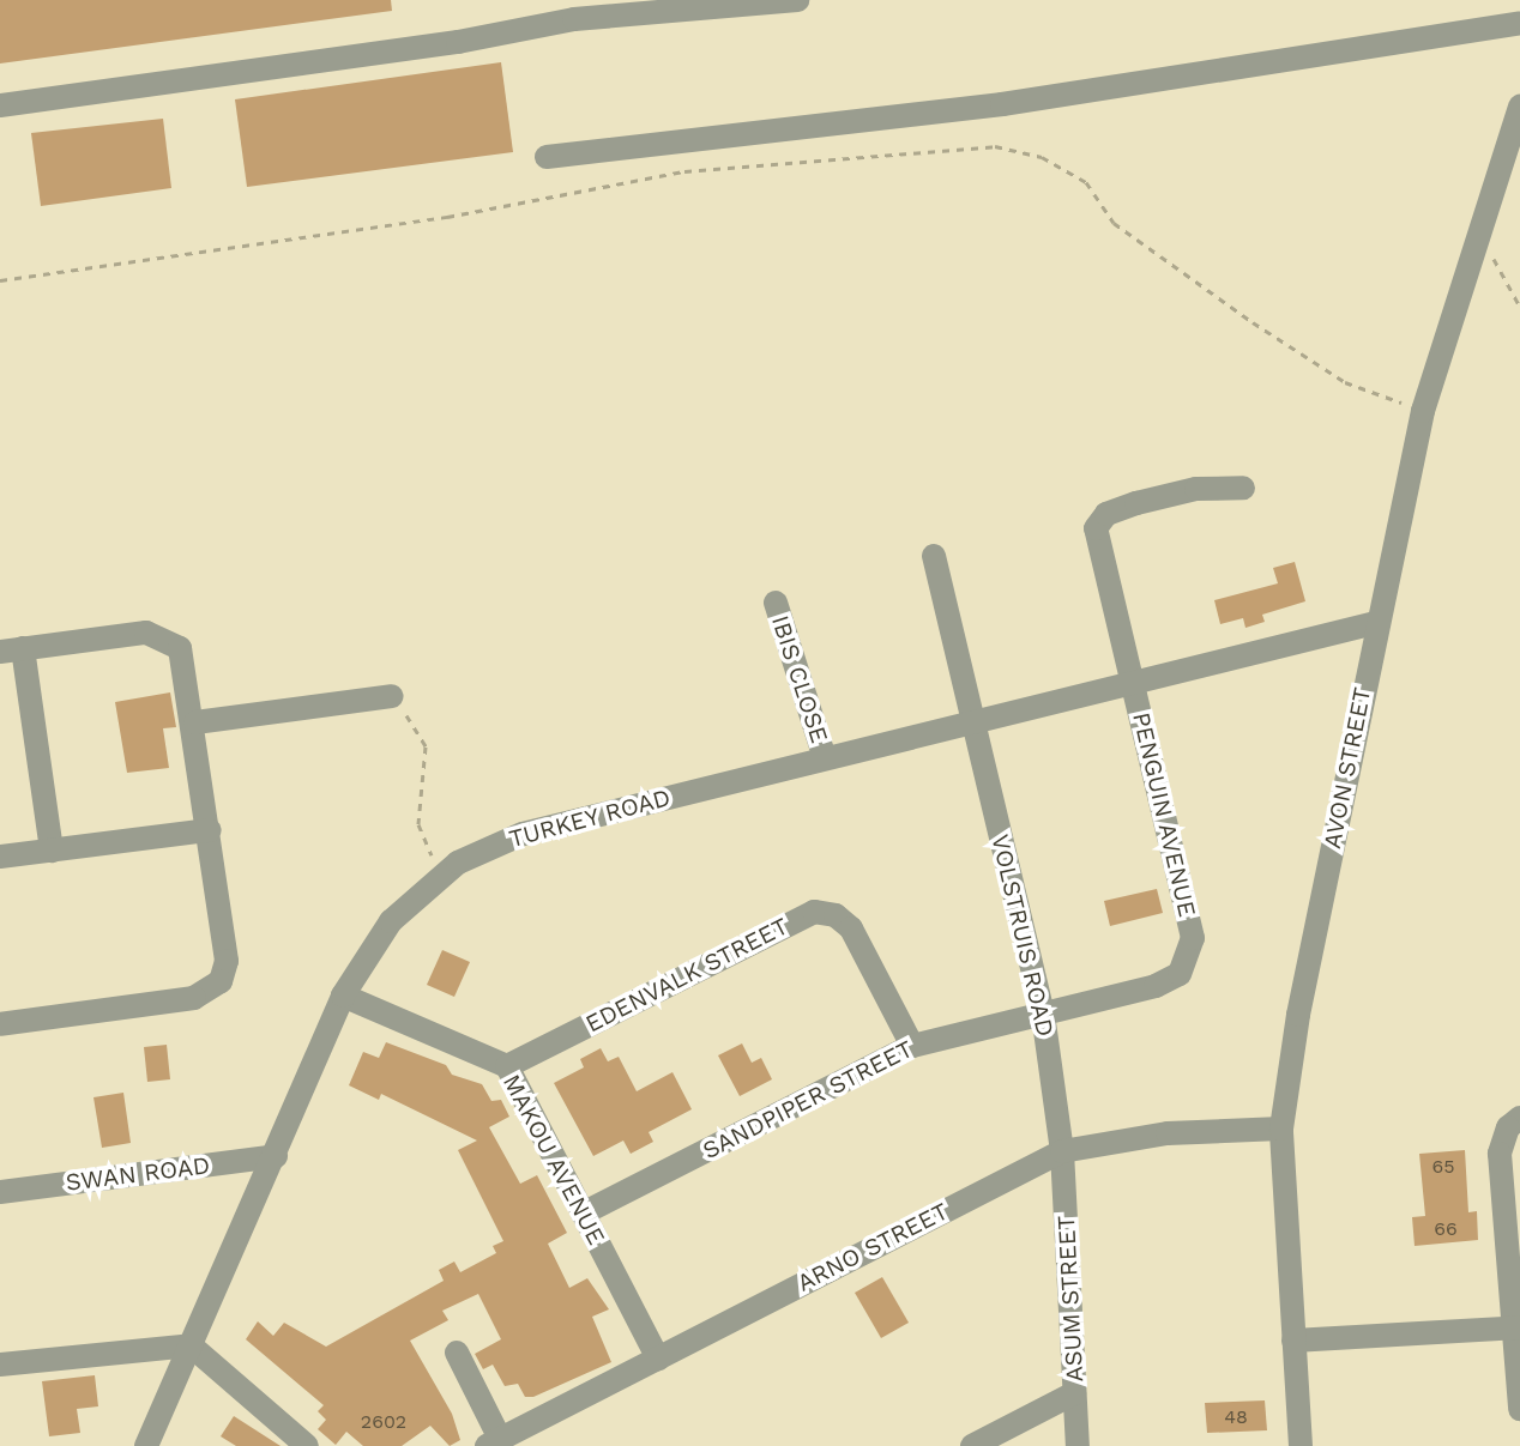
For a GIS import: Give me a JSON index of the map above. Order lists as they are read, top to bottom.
{
  "streets": {
    "street": [
      "IBIS CLOSE",
      "AVON STREET",
      "PENGUIN AVENUE",
      "TURKEY ROAD",
      "VOLSTRUIS ROAD",
      "EDENVALK STREET",
      "SANDPIPER STREET",
      "MAKOU AVENUE",
      "SWAN ROAD",
      "ARNO STREET",
      "ASUM STREET"
    ]
  },
  "crossings": [
    ["IBIS CLOSE", "TURKEY ROAD"],
    ["AVON STREET", "TURKEY ROAD"],
    ["AVON STREET", "ARNO STREET"],
    ["PENGUIN AVENUE", "TURKEY ROAD"],
    ["PENGUIN AVENUE", "VOLSTRUIS ROAD"],
    ["PENGUIN AVENUE", "SANDPIPER STREET"],
    ["TURKEY ROAD", "VOLSTRUIS ROAD"],
    ["TURKEY ROAD", "MAKOU AVENUE"],
    ["TURKEY ROAD", "SWAN ROAD"],
    ["VOLSTRUIS ROAD", "SANDPIPER STREET"],
    ["VOLSTRUIS ROAD", "ARNO STREET"],
    ["VOLSTRUIS ROAD", "ASUM STREET"],
    ["EDENVALK STREET", "SANDPIPER STREET"],
    ["EDENVALK STREET", "MAKOU AVENUE"],
    ["SANDPIPER STREET", "MAKOU AVENUE"],
    ["MAKOU AVENUE", "ARNO STREET"],
    ["ARNO STREET", "ASUM STREET"]
  ],
  "house_numbers": [
    "65",
    "66",
    "48",
    "2602"
  ]
}
